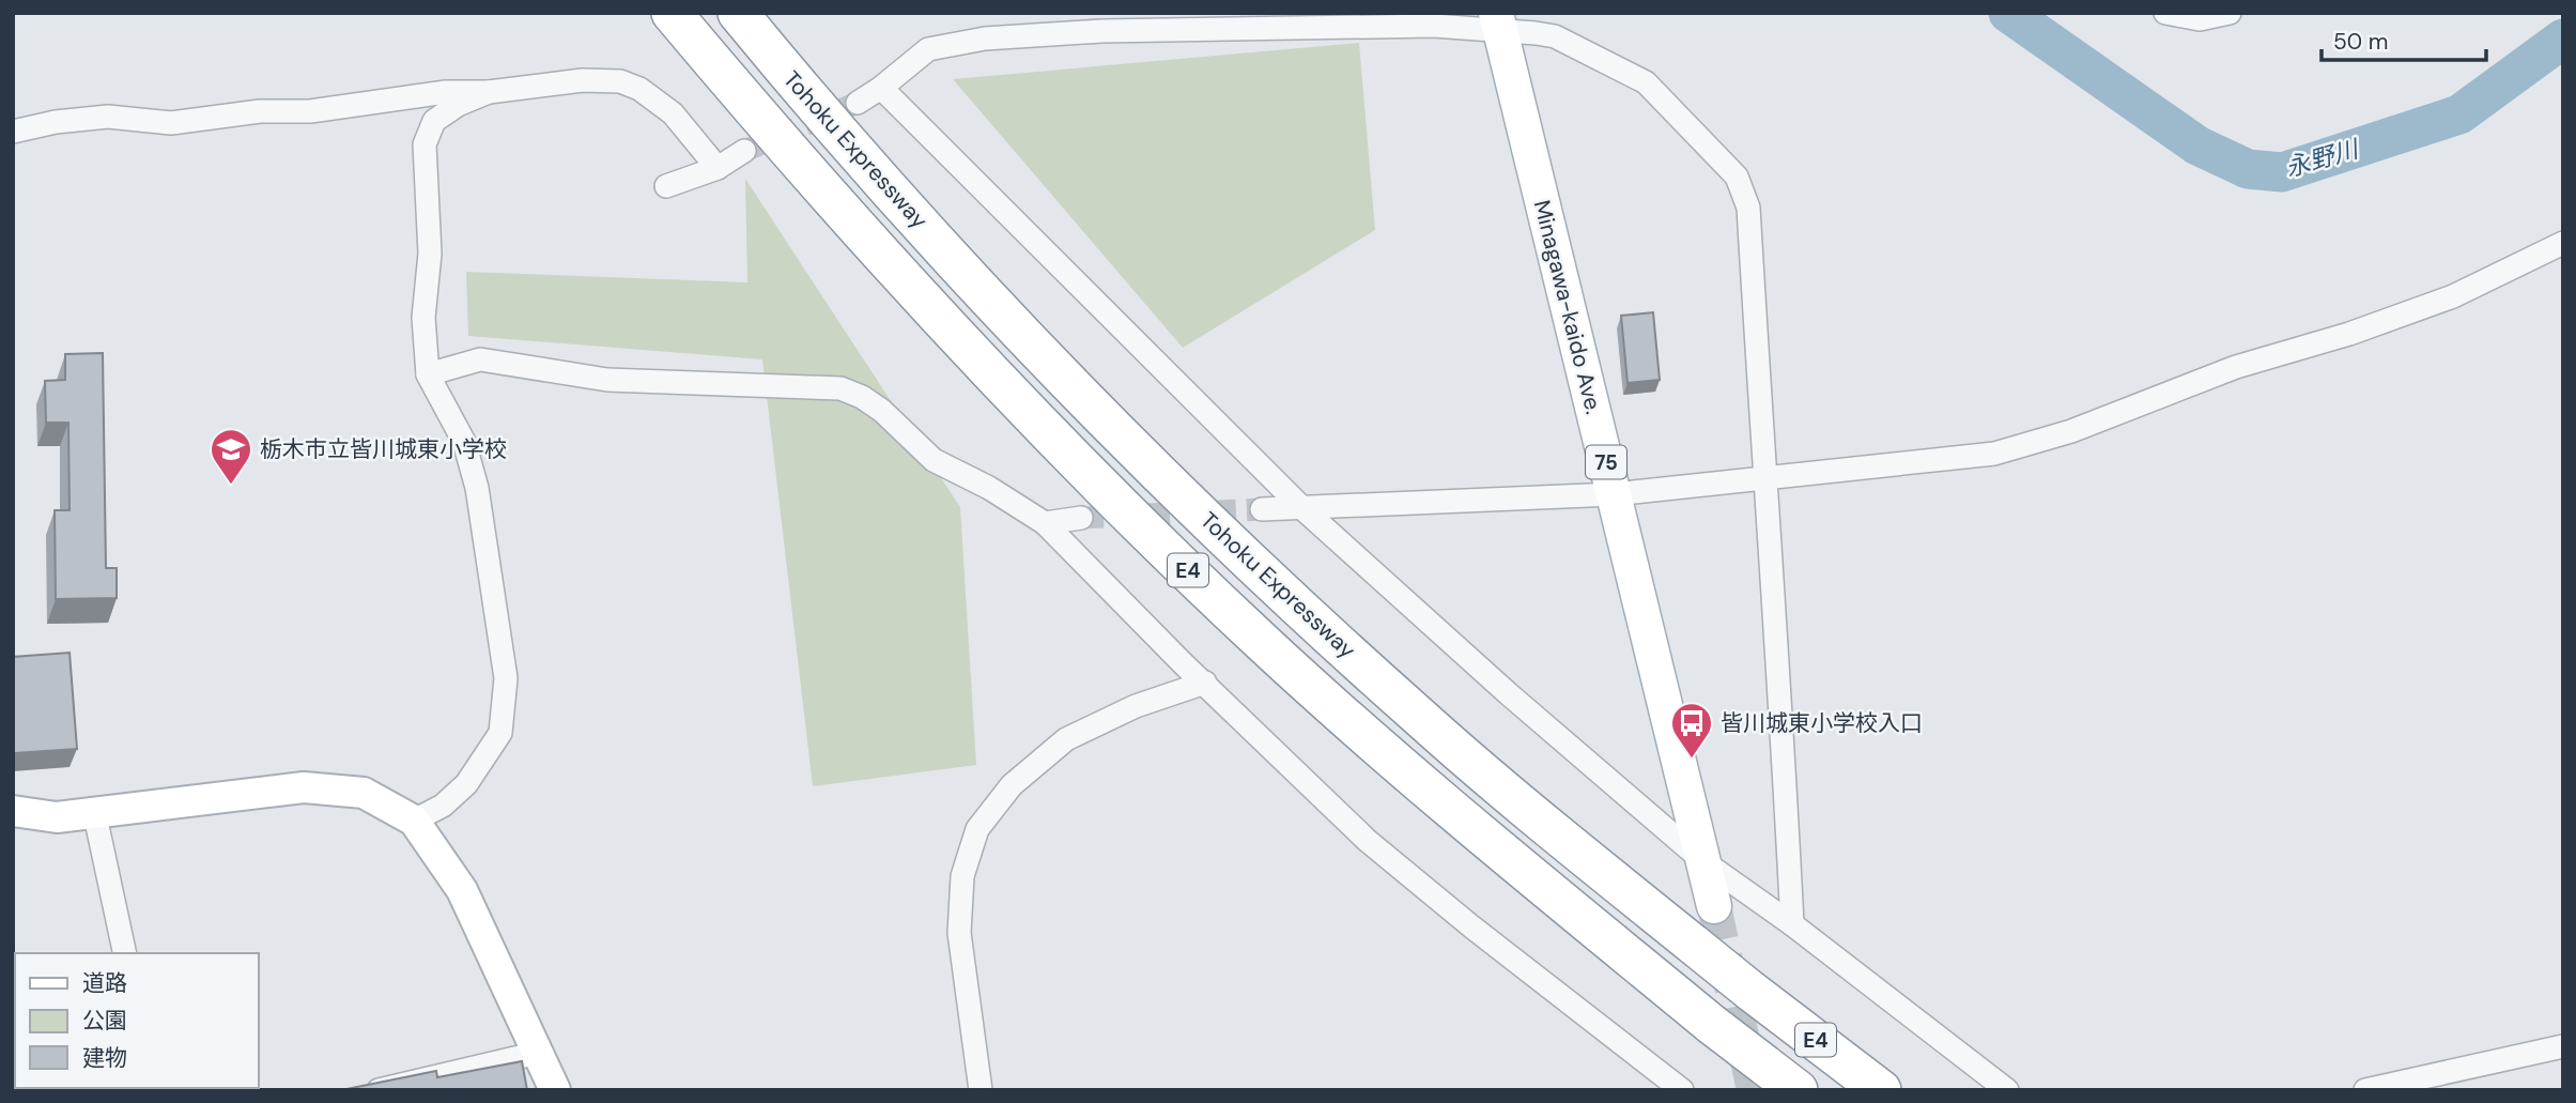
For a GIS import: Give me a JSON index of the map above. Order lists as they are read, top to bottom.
{
  "streets": {
    "highway": ["Tohoku Expressway", "E4"],
    "main road": ["Minagawa-kaido Ave.", "75"]
  },
  "water": ["永野川"],
  "places": {
    "school or university": ["栃木市立皆川城東小学校"],
    "bus stop": ["皆川城東小学校入口"]
  },
  "legend": ["道路", "公園", "建物"],
  "scale_bar": "50 m"
}
